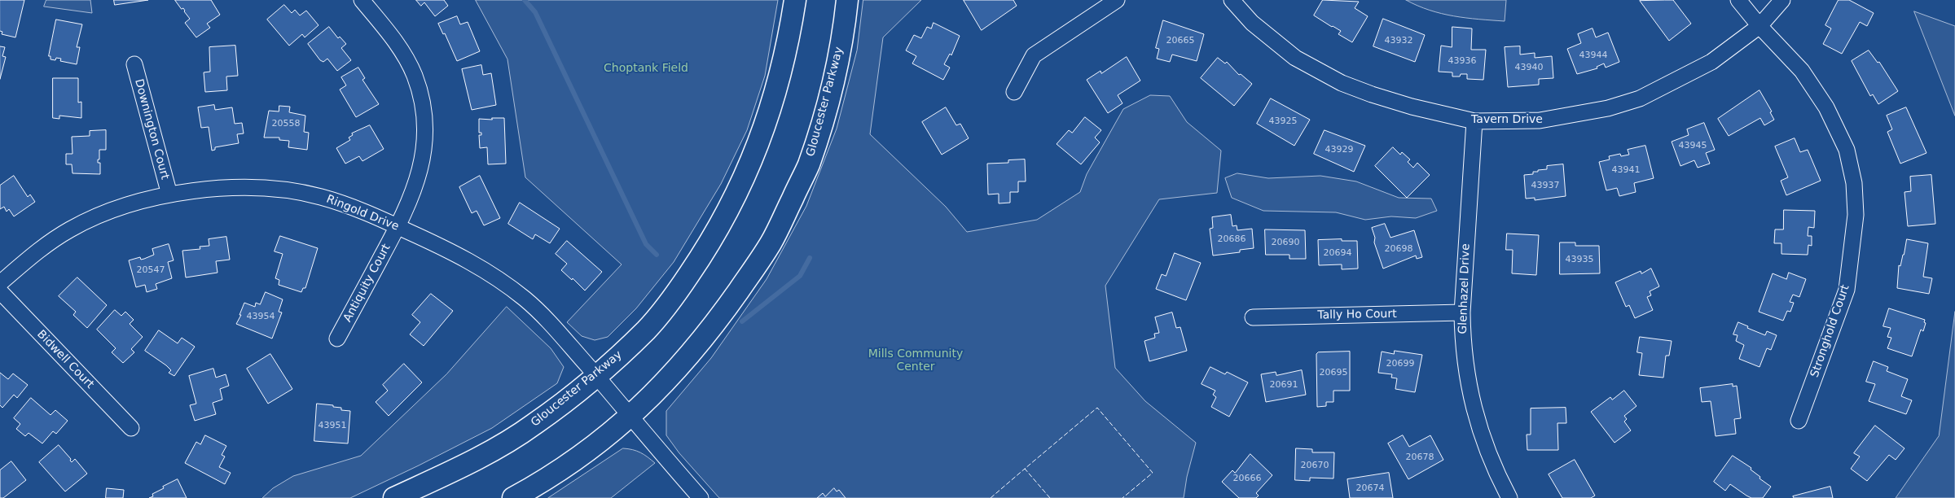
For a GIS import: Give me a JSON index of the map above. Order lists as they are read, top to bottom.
{
  "streets": {
    "main road": ["Gloucester Parkway"],
    "street": [
      "Tavern Drive",
      "Downington Court",
      "Ringold Drive",
      "Antiquity Court",
      "Glenhazel Drive",
      "Tally Ho Court",
      "Stronghold Court",
      "Bidwell Court"
    ]
  },
  "crossings": [
    ["Gloucester Parkway", "Ringold Drive"],
    ["Tavern Drive", "Glenhazel Drive"],
    ["Tavern Drive", "Stronghold Court"],
    ["Downington Court", "Ringold Drive"],
    ["Ringold Drive", "Antiquity Court"],
    ["Glenhazel Drive", "Tally Ho Court"]
  ],
  "parks": ["Choptank Field", "Mills Community Center"],
  "house_numbers": [
    "20665",
    "43932",
    "43944",
    "43936",
    "43940",
    "43925",
    "20558",
    "43945",
    "43929",
    "43941",
    "43937",
    "20686",
    "20690",
    "20698",
    "20694",
    "43935",
    "20547",
    "43954",
    "20699",
    "20695",
    "20691",
    "43951",
    "20678",
    "20670",
    "20666",
    "20674"
  ]
}
